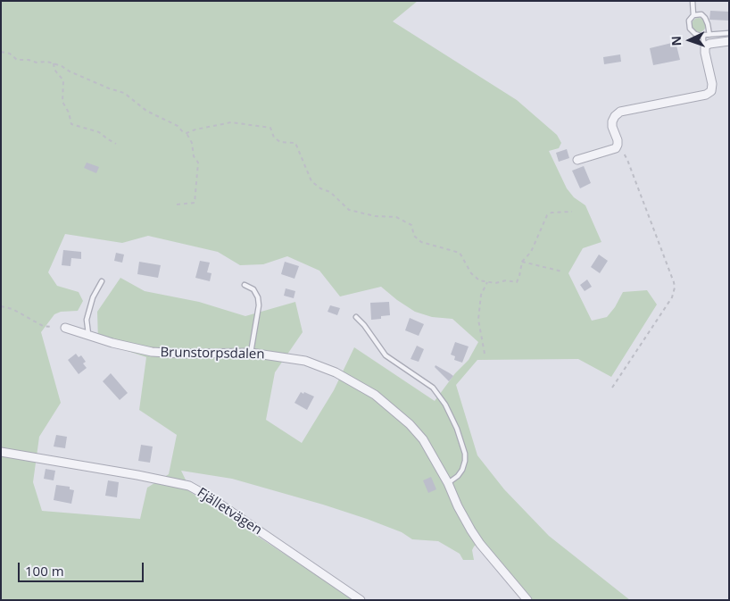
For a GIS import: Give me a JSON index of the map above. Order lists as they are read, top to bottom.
{
  "streets": {
    "street": ["Brunstorpsdalen", "Fjälletvägen"]
  },
  "scale_bar": "100 m",
  "north": "left"
}
